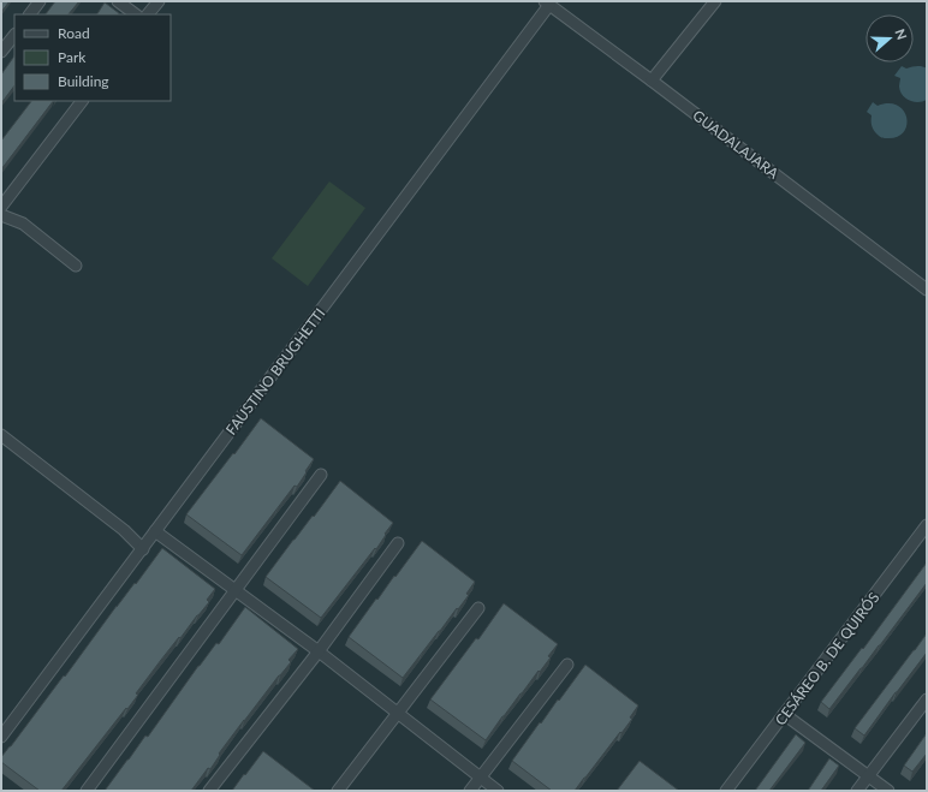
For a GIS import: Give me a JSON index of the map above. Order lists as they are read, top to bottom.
{
  "streets": {
    "street": ["GUADALAJARA", "FAUSTINO BRUGHETTI", "CESÁREO B. DE QUIRÓS"]
  },
  "crossings": [
    ["GUADALAJARA", "FAUSTINO BRUGHETTI"]
  ],
  "legend": ["Road", "Park", "Building"],
  "north": "right"
}
